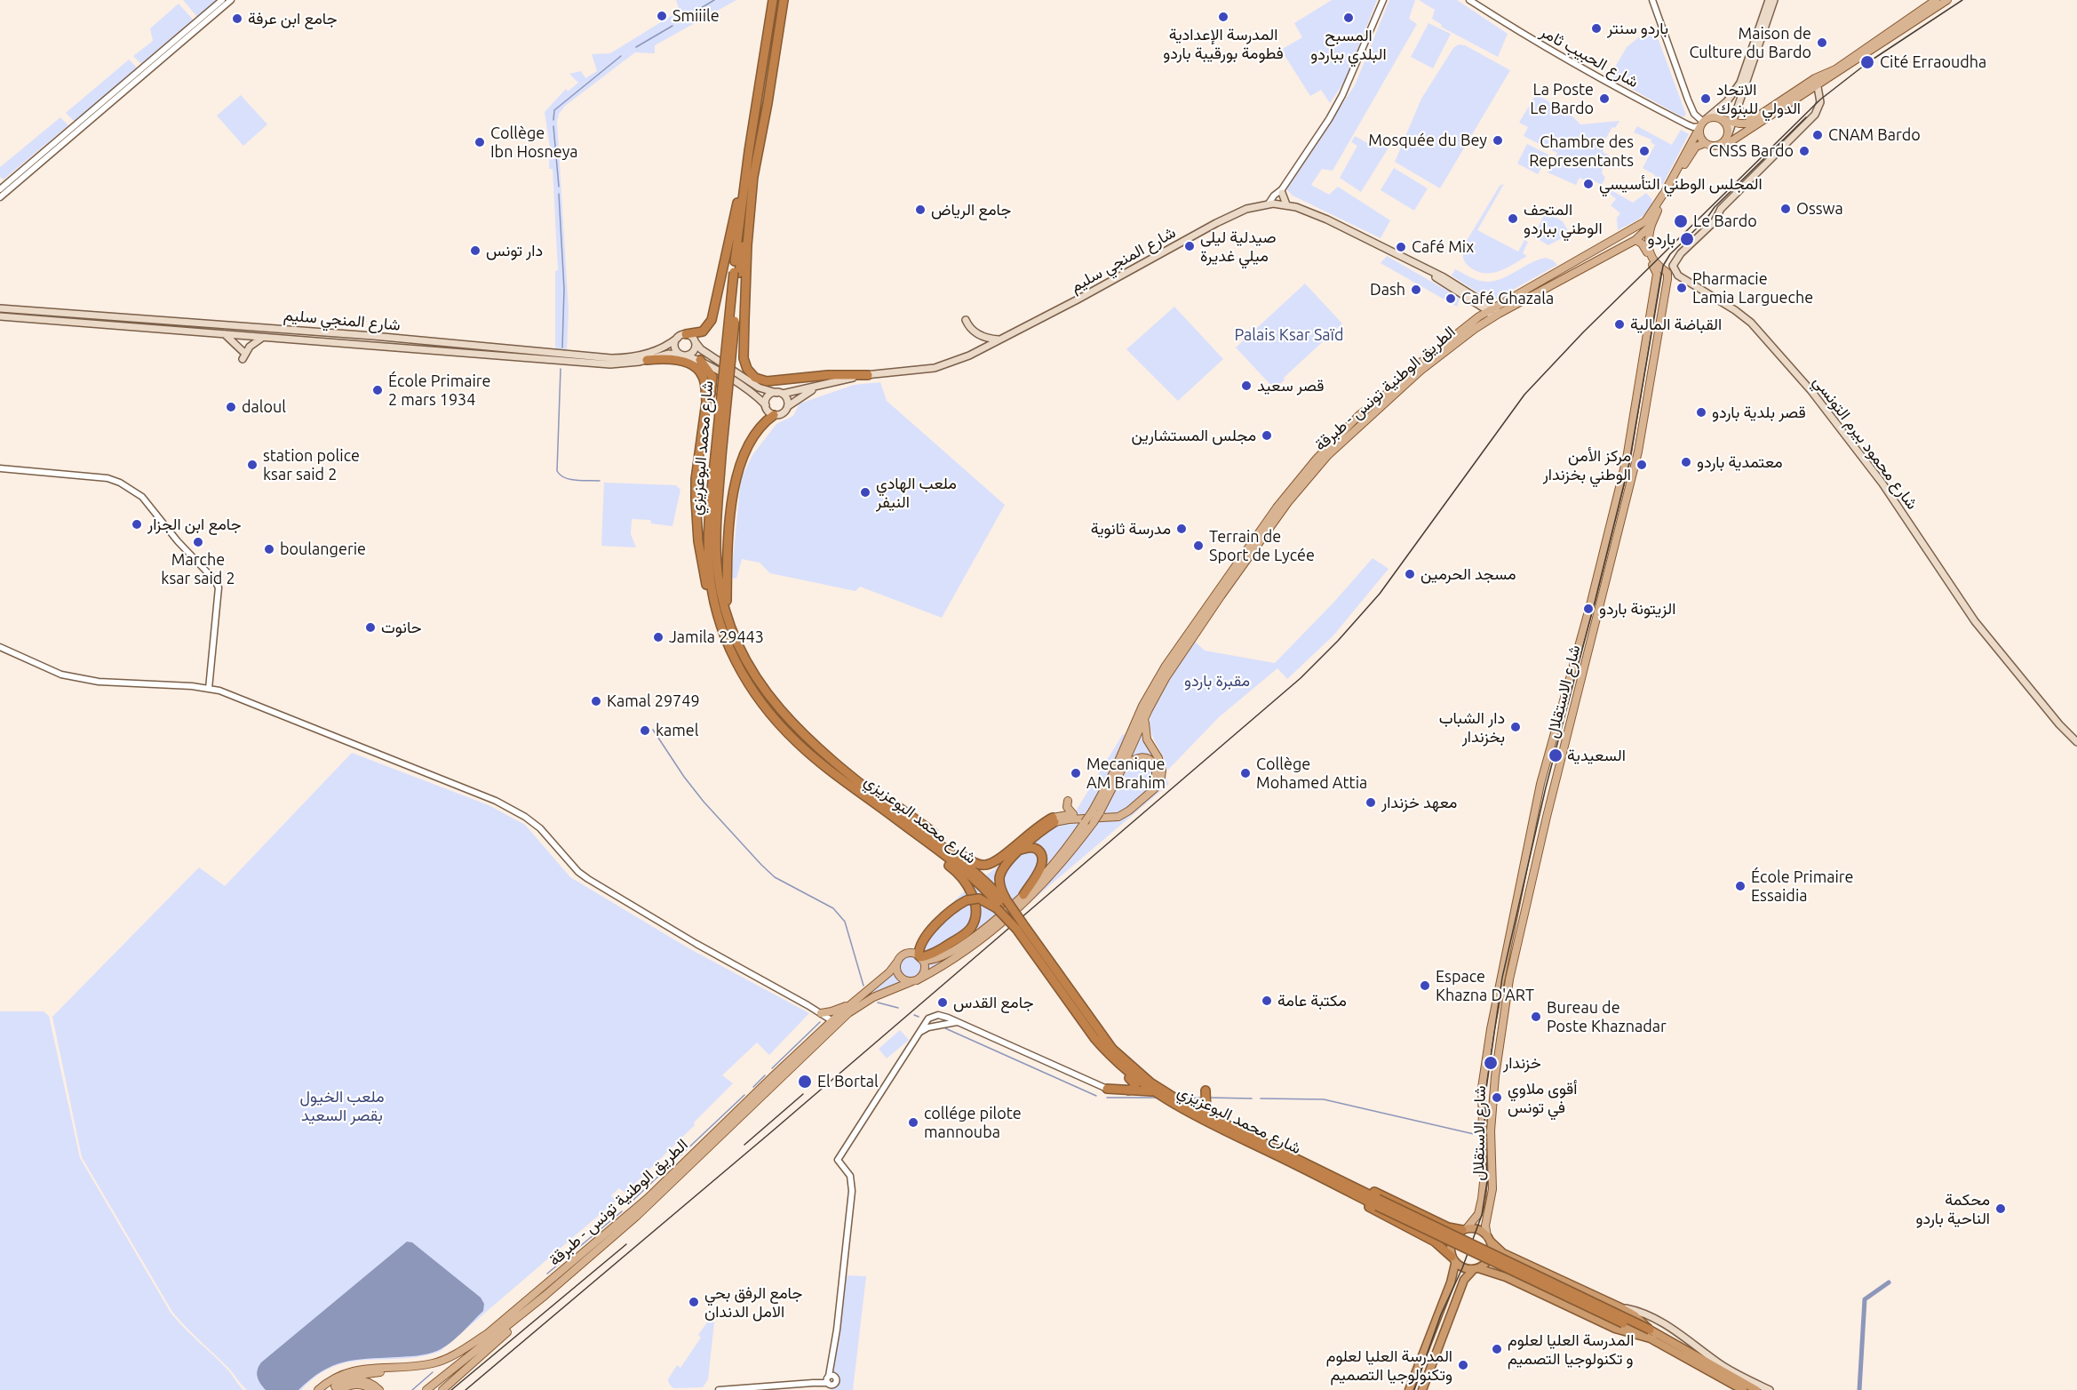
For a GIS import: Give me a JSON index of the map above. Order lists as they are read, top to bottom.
{
  "streets": {
    "highway": ["شارع محمد البوعزيزي"],
    "main road": [
      "شارع المنجي سليم",
      "الطريق الوطنية تونس - طبرقة",
      "شارع محمود بيرم التونسي",
      "شارع الاستقلال"
    ],
    "street": ["شارع الحبيب ثامر"]
  },
  "crossings": [
    ["شارع الحبيب ثامر", "الطريق الوطنية تونس - طبرقة"],
    ["شارع المنجي سليم", "الطريق الوطنية تونس - طبرقة"],
    ["الطريق الوطنية تونس - طبرقة", "شارع الاستقلال"],
    ["شارع محمد البوعزيزي", "شارع الاستقلال"]
  ],
  "parks": ["Palais Ksar Saïd", "مقبرة باردو", "ملعب الخيول بقصر السعيد"],
  "places": [
    "Smiiile",
    "المدرسة الإعدادية فطومة بورقيبة باردو",
    "المسبح البلدي بباردو",
    "جامع ابن عرفة",
    "باردو سنتر",
    "Maison de Culture du Bardo",
    "Cité Erraoudha",
    "La Poste Le Bardo",
    "الاتحاد الدولي للبنوك",
    "CNAM Bardo",
    "Mosquée du Bey",
    "Collège Ibn Hosneya",
    "Chambre des Representants",
    "CNSS Bardo",
    "المجلس الوطني التأسيسي",
    "Osswa",
    "جامع الرياض",
    "المتحف الوطني بباردو",
    "Le Bardo",
    "باردو",
    "صيدلية ليلى ميلي غديرة",
    "Café Mix",
    "دار تونس",
    "Pharmacie Lamia Largueche",
    "Dash",
    "Café Ghazala",
    "القباضة المالية",
    "قصر سعيد",
    "École Primaire 2 mars 1934",
    "daloul",
    "قصر بلدية باردو",
    "مجلس المستشارين",
    "معتمدية باردو",
    "station police ksar said 2",
    "مركز الأمن الوطني بخزندار",
    "ملعب الهادي النيفر",
    "جامع ابن الجزار",
    "مدرسة ثانوية",
    "Marche ksar said 2",
    "Terrain de Sport de Lycée",
    "boulangerie",
    "مسجد الحرمين",
    "الزيتونة باردو",
    "حانوت",
    "Jamila 29443",
    "Kamal 29749",
    "دار الشباب بخزندار",
    "kamel",
    "السعيدية",
    "Mecanique AM Brahim",
    "Collège Mohamed Attia",
    "معهد خزندار",
    "École Primaire Essaidia",
    "Espace Khazna D'ART",
    "مكتبة عامة",
    "جامع القدس",
    "Bureau de Poste Khaznadar",
    "خزندار",
    "El Bortal",
    "أقوى ملاوي في تونس",
    "collége pilote mannouba",
    "محكمة الناحية باردو",
    "جامع الرفق بحي الامل الدندان",
    "المدرسة العليا لعلوم و تكنولوجيا التصميم",
    "المدرسة العليا لعلوم وتكنولوجيا التصميم"
  ]
}
